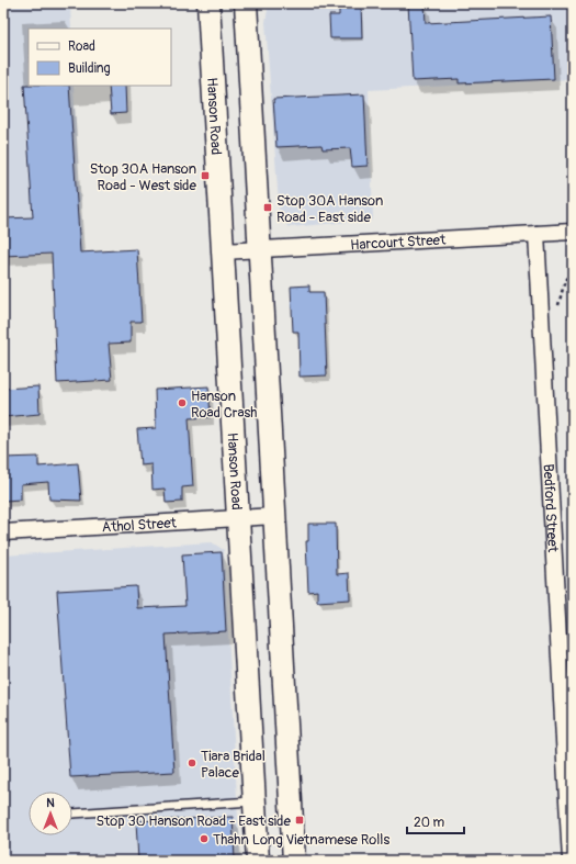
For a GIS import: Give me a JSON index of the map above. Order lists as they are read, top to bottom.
{
  "streets": {
    "main road": ["Hanson Road"],
    "street": ["Harcourt Street", "Bedford Street", "Athol Street"]
  },
  "crossings": [
    ["Hanson Road", "Harcourt Street"],
    ["Hanson Road", "Athol Street"],
    ["Harcourt Street", "Bedford Street"]
  ],
  "places": {
    "transit": ["Stop 30A Hanson Road - West side", "Stop 30A Hanson Road - East side", "Stop 30 Hanson Road - East side"],
    "other": ["Hanson Road Crash", "Tiara Bridal Palace", "Thahn Long Vietnamese Rolls"]
  },
  "legend": ["Road", "Building"],
  "scale_bar": "20 m",
  "north": "top"
}
